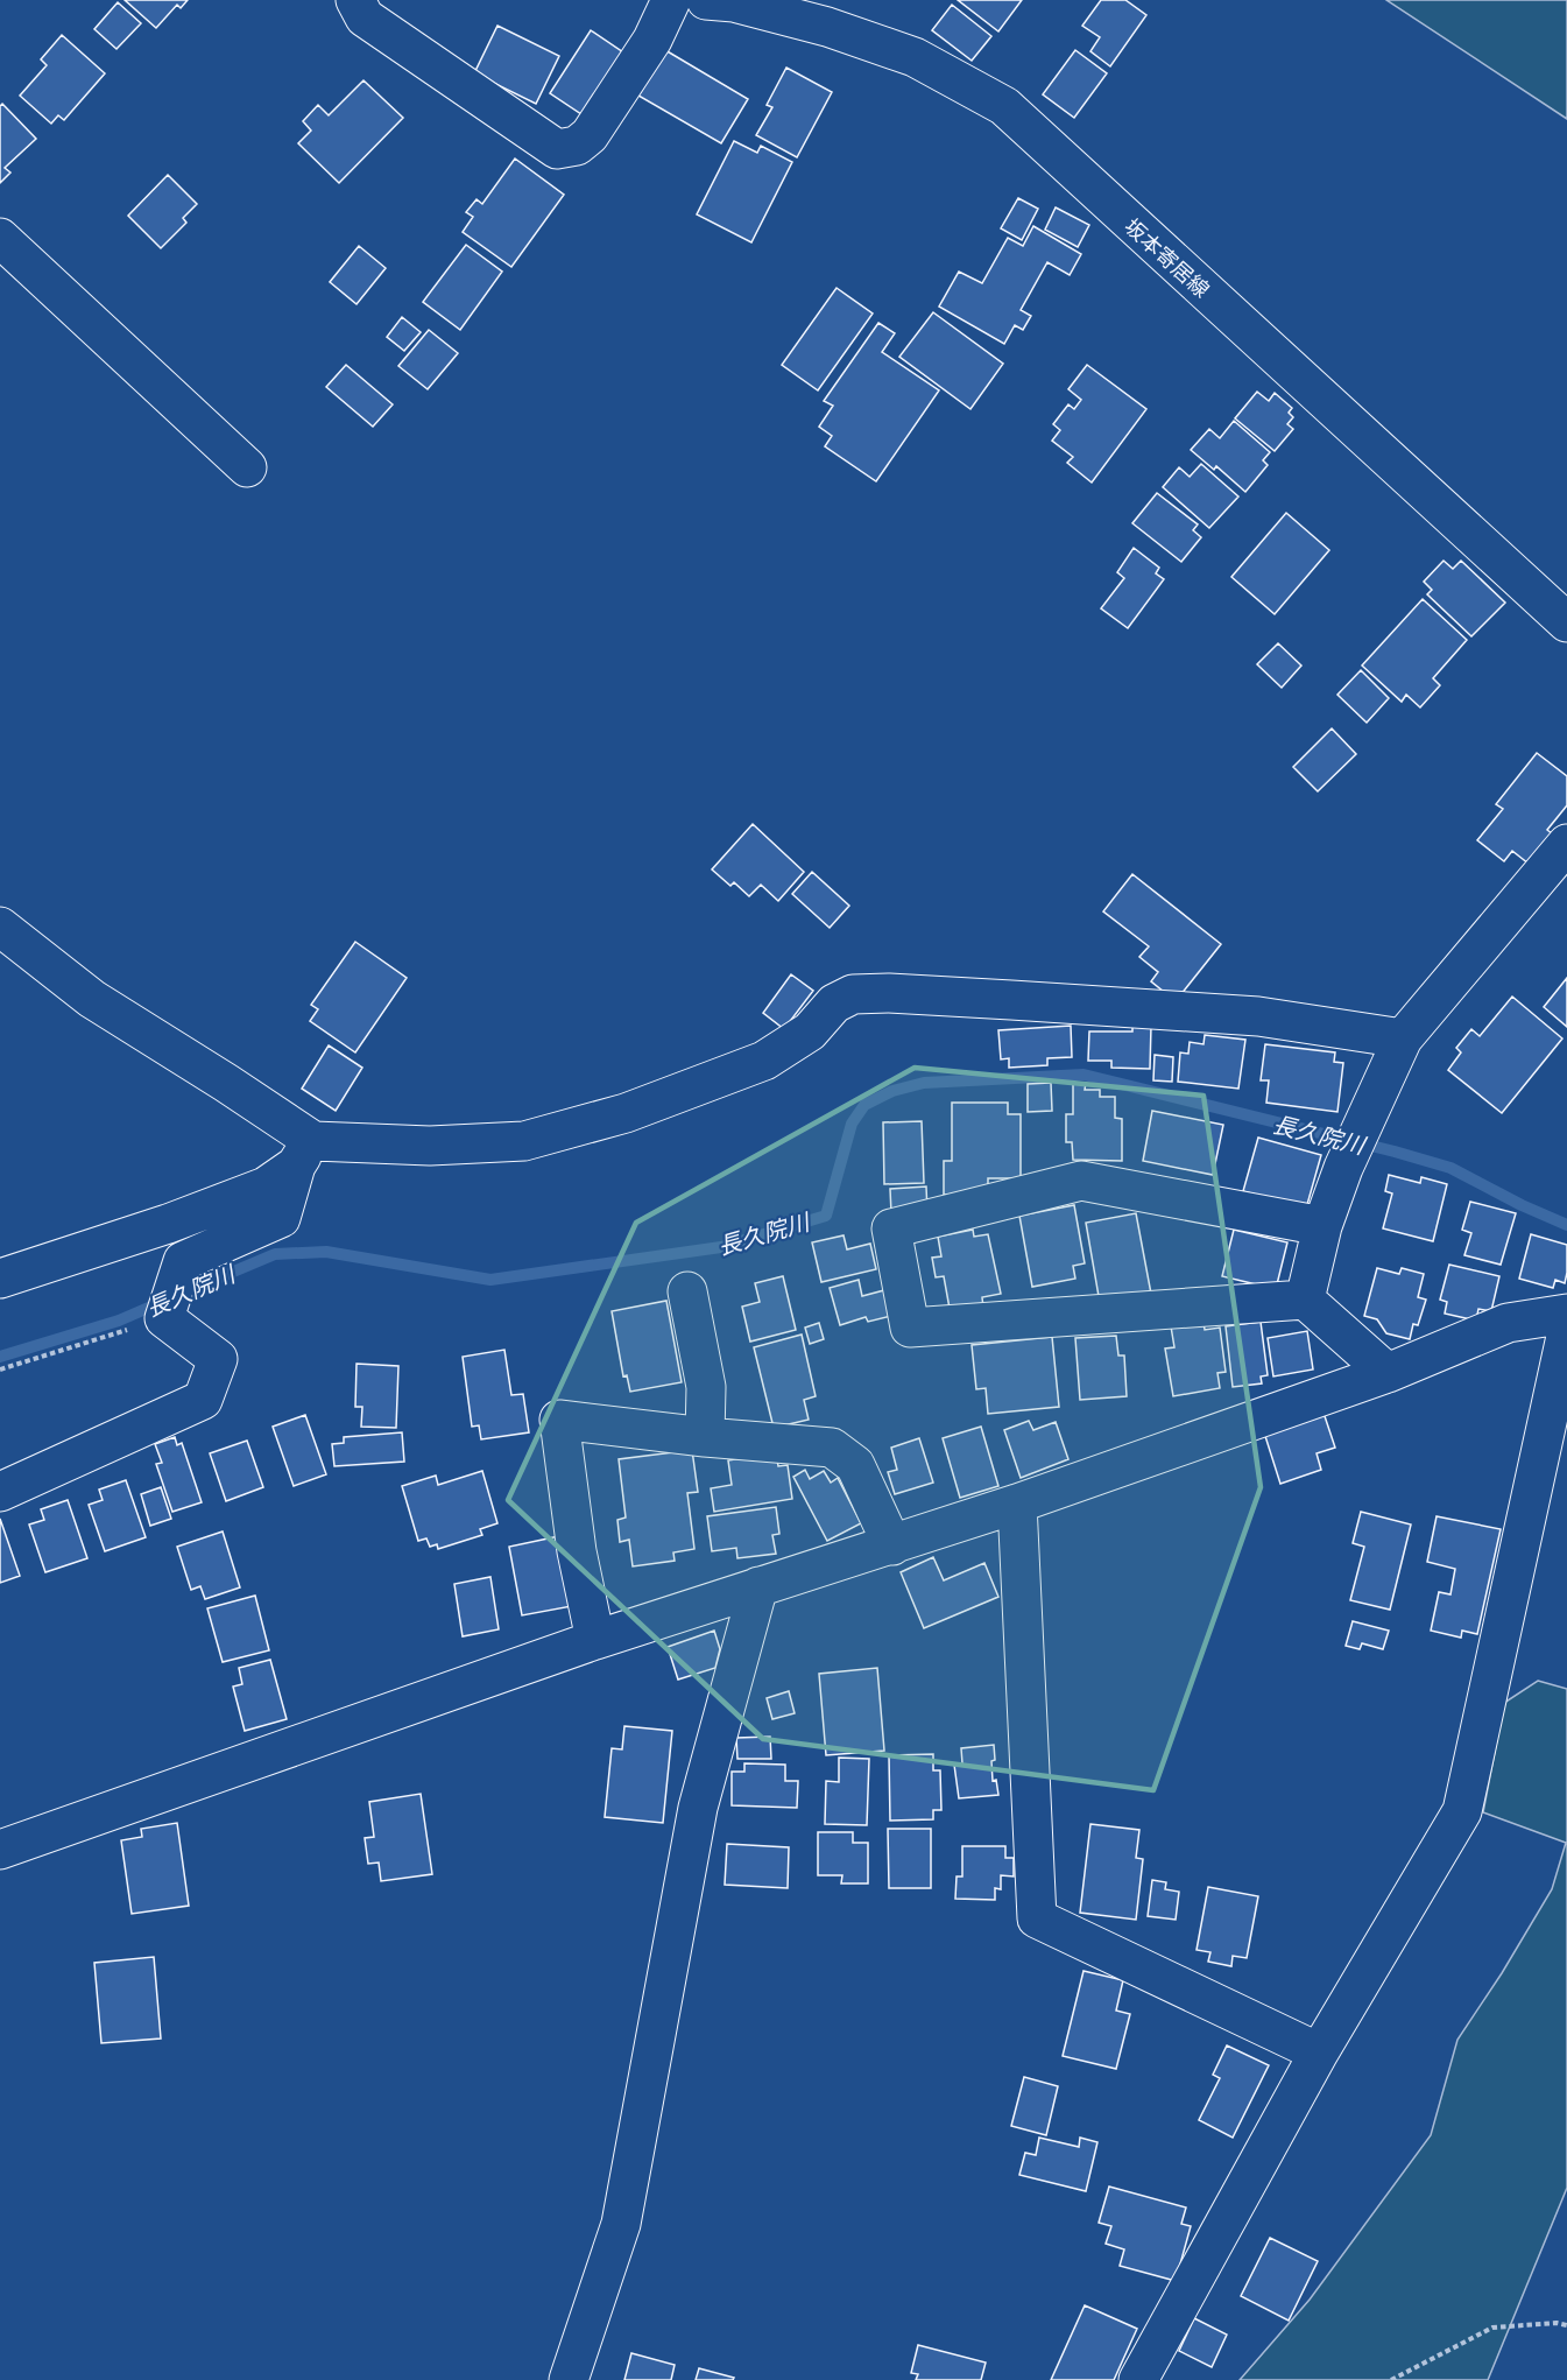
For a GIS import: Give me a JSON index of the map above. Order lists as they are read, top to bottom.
{
  "streets": {
    "street": ["坂本寄居線"]
  },
  "water": ["長久院川"]
}
